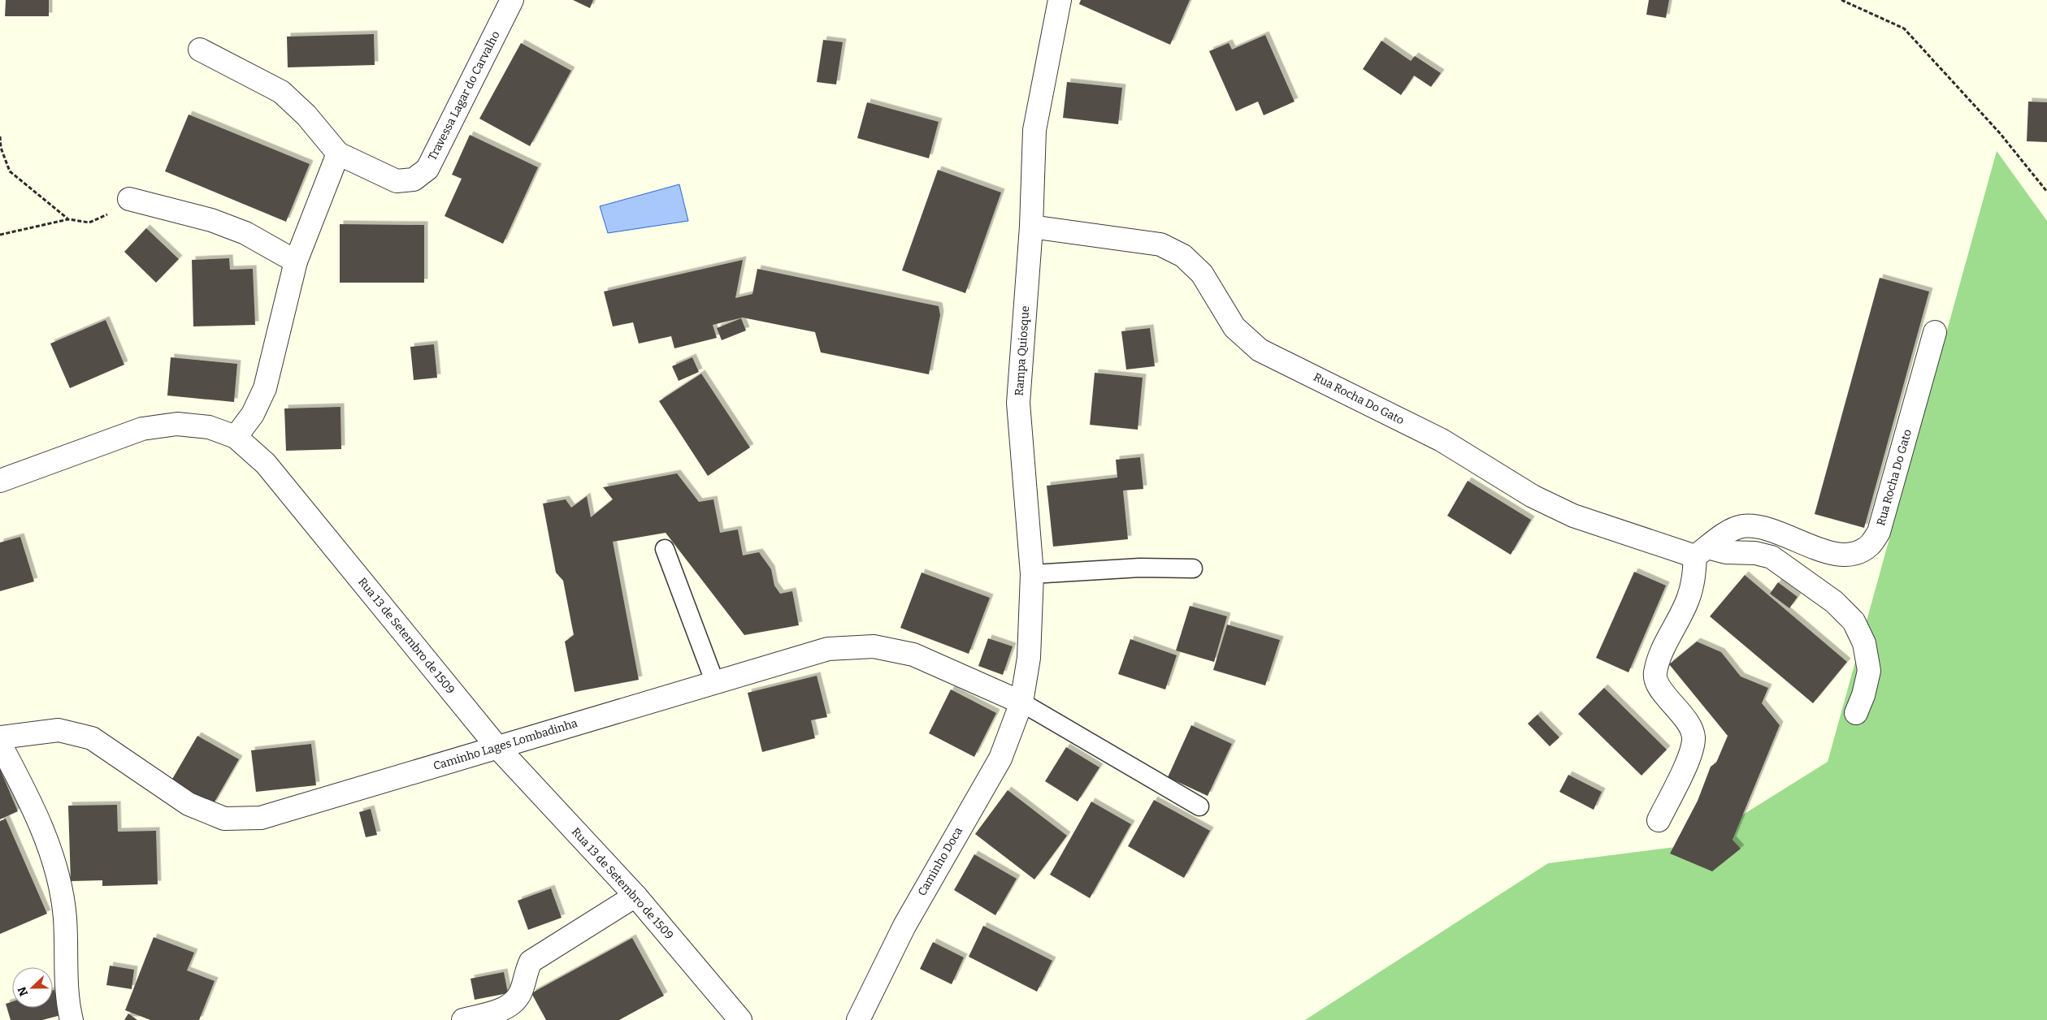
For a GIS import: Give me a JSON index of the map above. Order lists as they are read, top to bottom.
{
  "streets": {
    "street": [
      "Travessa Lagar do Carvalho",
      "Rampa Quiosque",
      "Rua Rocha Do Gato",
      "Rua 13 de Setembro de 1509",
      "Caminho Lages Lombadinha",
      "Caminho Doca"
    ]
  },
  "crossings": [
    ["Rampa Quiosque", "Rua Rocha Do Gato"],
    ["Rampa Quiosque", "Caminho Lages Lombadinha"],
    ["Rampa Quiosque", "Caminho Doca"],
    ["Rua 13 de Setembro de 1509", "Caminho Lages Lombadinha"],
    ["Caminho Lages Lombadinha", "Caminho Doca"]
  ],
  "north": "left"
}
